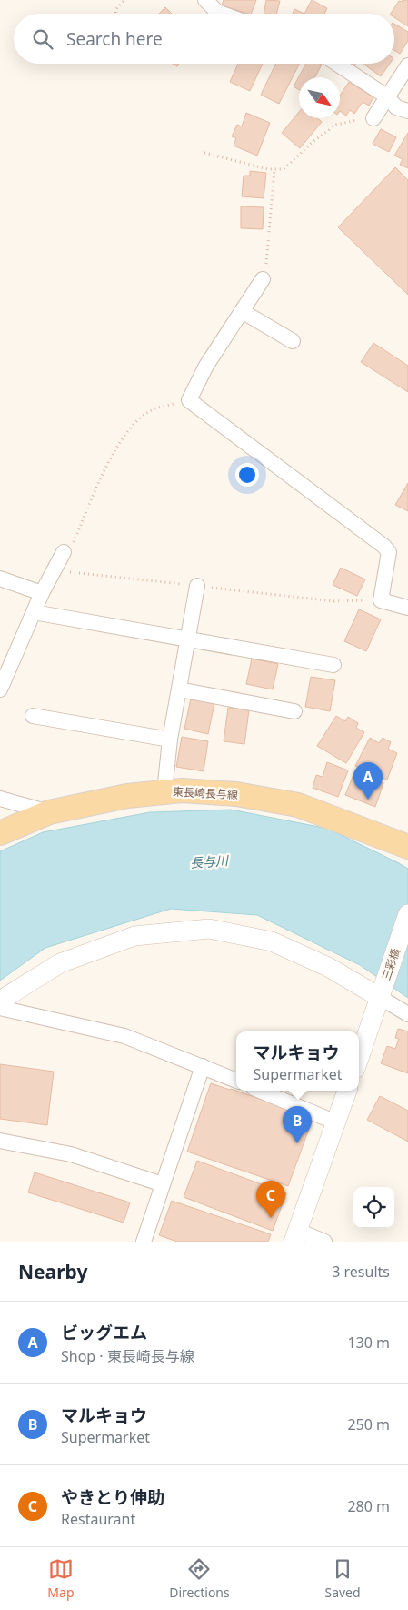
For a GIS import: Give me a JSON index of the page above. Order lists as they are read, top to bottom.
{
  "streets": {
    "main road": ["東長崎長与線"],
    "street": ["三彩橋"]
  },
  "water": ["長与川"],
  "north": "bottom right",
  "page": {
    "search": "Search here",
    "pins": ["A", "B", "C"],
    "popup": ["マルキョウ", "Supermarket"],
    "heading": ["Nearby", "3 results"],
    "list": [
      {
        "mark": "A",
        "name": "ビッグエム",
        "note": "Shop · 東長崎長与線",
        "value": "130 m"
      },
      {
        "mark": "B",
        "name": "マルキョウ",
        "note": "Supermarket",
        "value": "250 m"
      },
      {
        "mark": "C",
        "name": "やきとり伸助",
        "note": "Restaurant",
        "value": "280 m"
      }
    ],
    "nav": ["Map", "Directions", "Saved"]
  }
}
